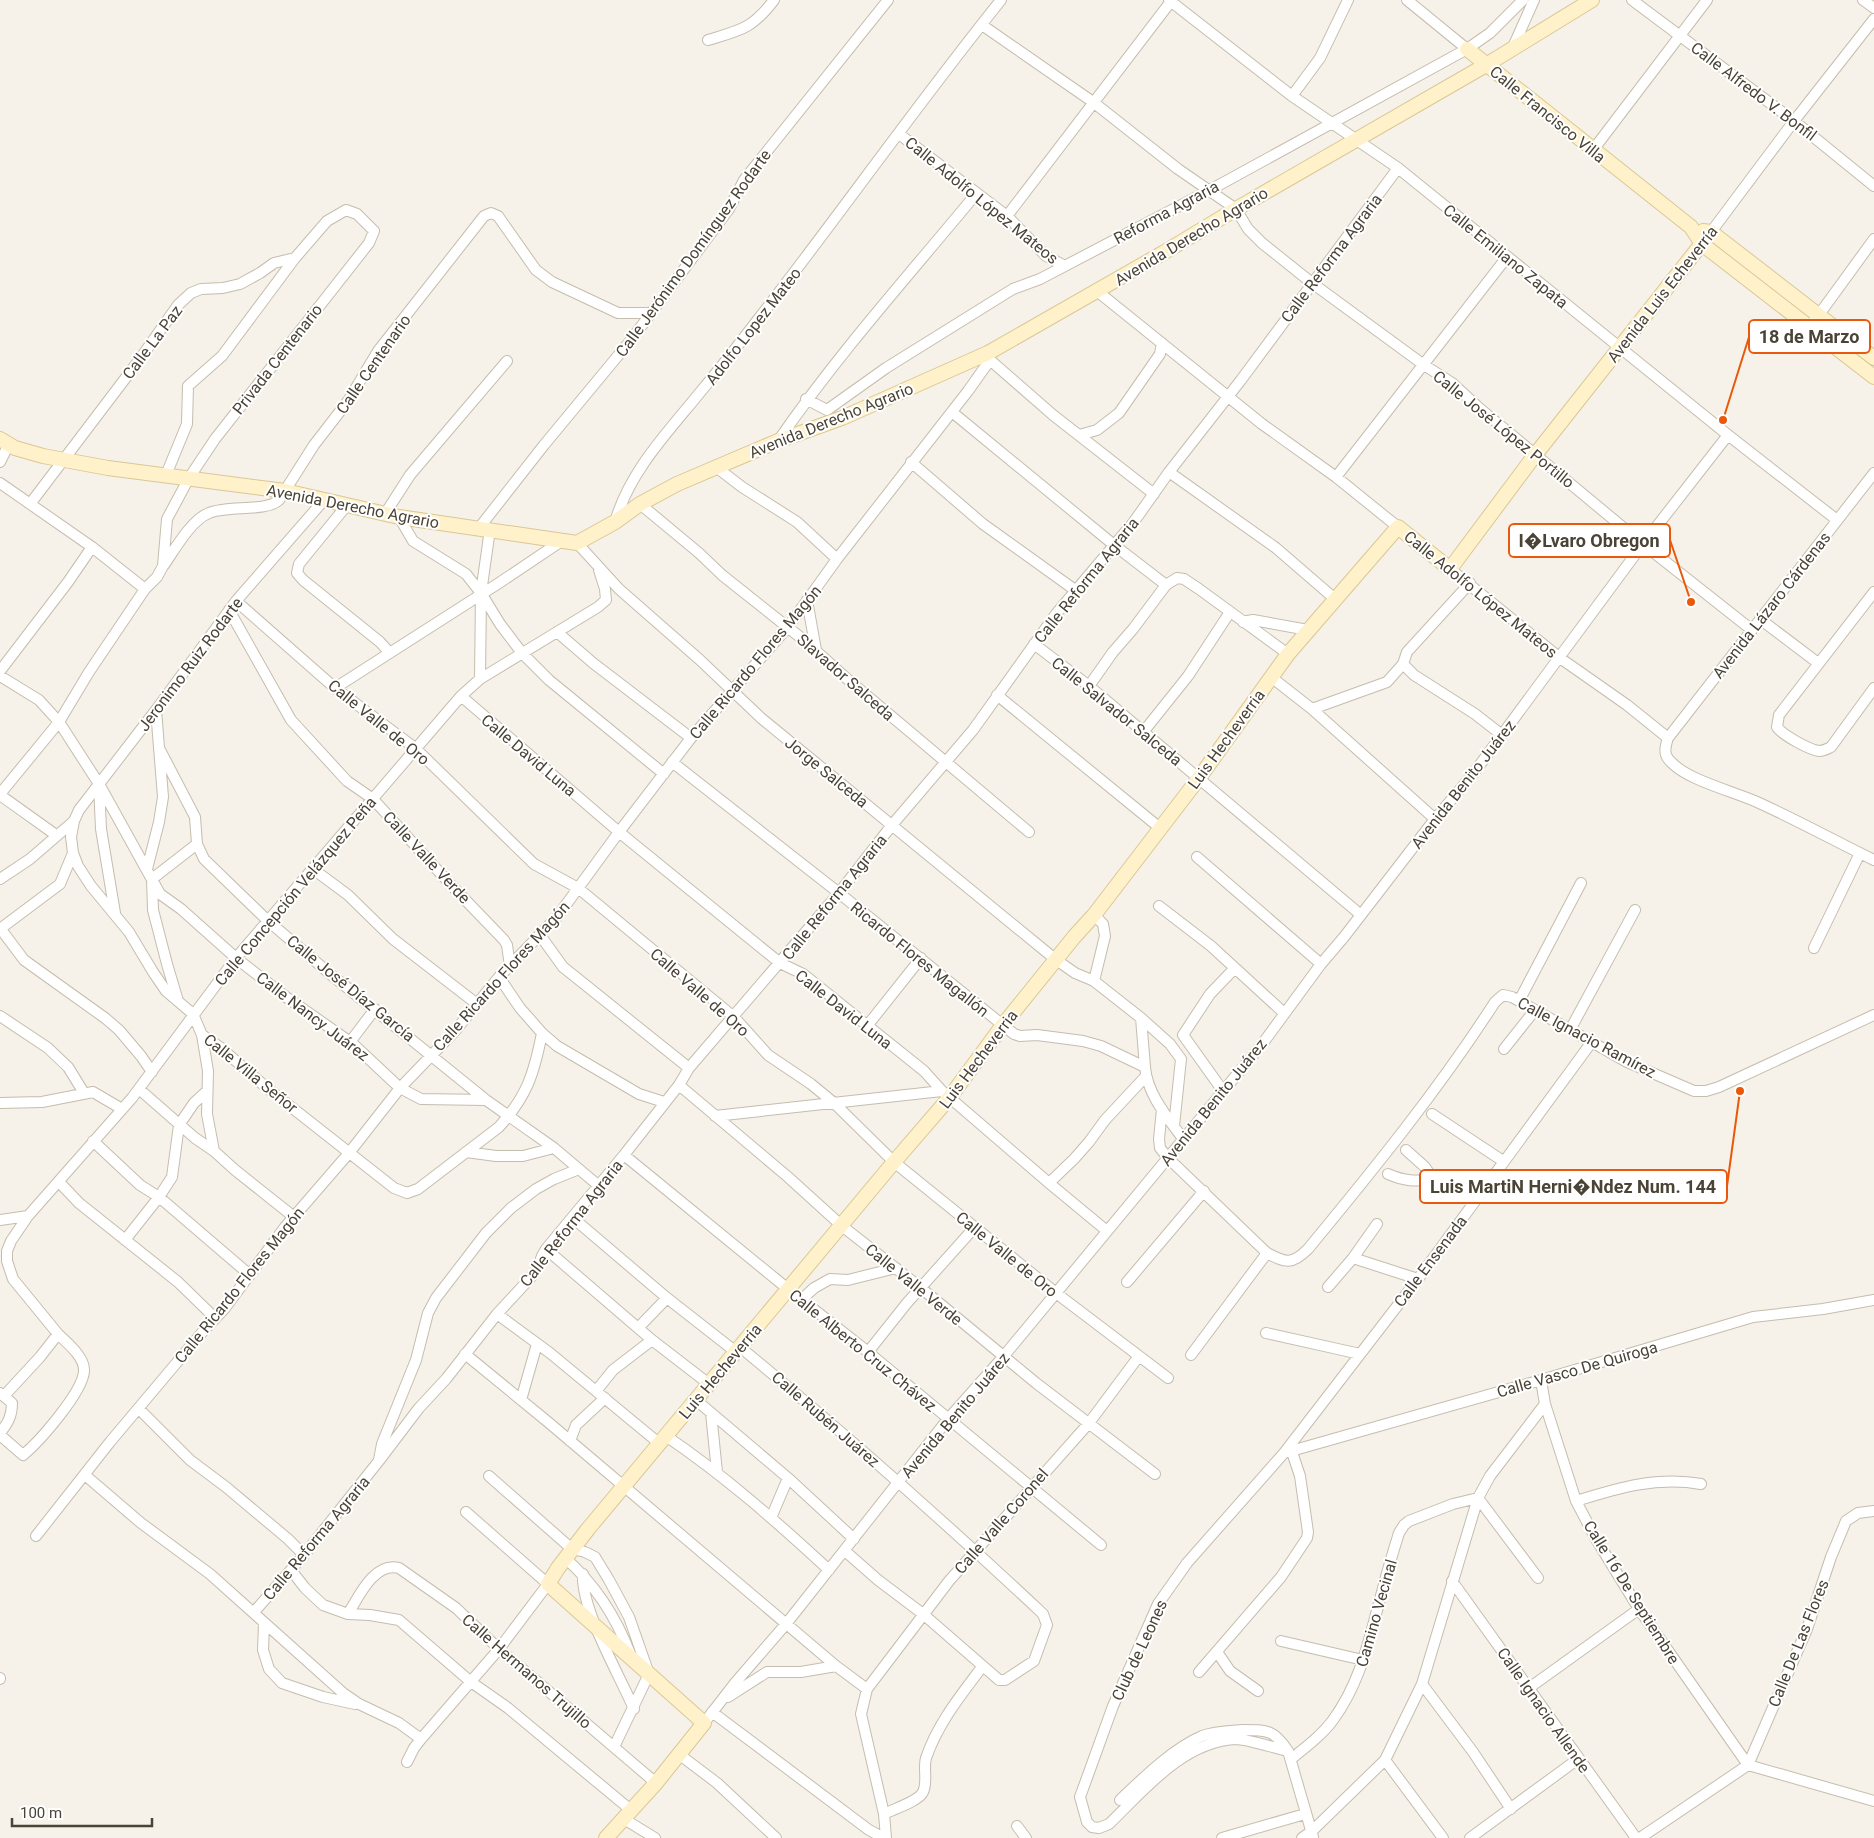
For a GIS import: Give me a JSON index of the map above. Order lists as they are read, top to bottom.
{
  "streets": {
    "street": [
      "Calle Alfredo V. Bonfil",
      "Calle Francisco Villa",
      "Calle Adolfo López Mateos",
      "Reforma Agraria",
      "Avenida Derecho Agrario",
      "Calle Jerónimo Domínguez Rodarte",
      "Calle Emiliano Zapata",
      "Calle Reforma Agraria",
      "Avenida Luis Echeverría",
      "Adolfo Lopez Mateo",
      "Calle La Paz",
      "Privada Centenario",
      "Calle Centenario",
      "Calle José López Portillo",
      "Avenida Lázaro Cárdenas",
      "Calle Ricardo Flores Magón",
      "Jeronimo Ruiz Rodarte",
      "Slavador Salceda",
      "Calle Salvador Salceda",
      "Calle Valle de Oro",
      "Luis Hecheverria",
      "Calle David Luna",
      "Jorge Salceda",
      "Avenida Benito Juárez",
      "Calle Valle Verde",
      "Calle Concepción Velázquez Peña",
      "Ricardo Flores Magallón",
      "Calle José Díaz García",
      "Calle Nancy Juárez",
      "Calle Ignacio Ramírez",
      "Calle Villa Señor",
      "Calle Ensenada",
      "Calle Alberto Cruz Chávez",
      "Calle Vasco De Quiroga",
      "Calle Rubén Juárez",
      "Calle Valle Coronel",
      "Calle 16 De Septiembre",
      "Camino Vecinal",
      "Calle De Las Flores",
      "Club de Leones",
      "Calle Hermanos Trujillo",
      "Calle Ignacio Allende"
    ]
  },
  "crossings": [
    ["Calle Alfredo V. Bonfil", "Avenida Luis Echeverría"],
    ["Calle Francisco Villa", "Reforma Agraria"],
    ["Calle Francisco Villa", "Avenida Derecho Agrario"],
    ["Calle Francisco Villa", "Avenida Luis Echeverría"],
    ["Calle Adolfo López Mateos", "Reforma Agraria"],
    ["Calle Adolfo López Mateos", "Avenida Derecho Agrario"],
    ["Calle Adolfo López Mateos", "Calle Reforma Agraria"],
    ["Calle Adolfo López Mateos", "Avenida Luis Echeverría"],
    ["Calle Adolfo López Mateos", "Adolfo Lopez Mateo"],
    ["Calle Adolfo López Mateos", "Avenida Lázaro Cárdenas"],
    ["Calle Adolfo López Mateos", "Luis Hecheverria"],
    ["Calle Adolfo López Mateos", "Avenida Benito Juárez"],
    ["Reforma Agraria", "Calle Emiliano Zapata"],
    ["Avenida Derecho Agrario", "Calle Jerónimo Domínguez Rodarte"],
    ["Avenida Derecho Agrario", "Calle Emiliano Zapata"],
    ["Avenida Derecho Agrario", "Adolfo Lopez Mateo"],
    ["Avenida Derecho Agrario", "Calle La Paz"],
    ["Avenida Derecho Agrario", "Privada Centenario"],
    ["Avenida Derecho Agrario", "Calle Centenario"],
    ["Avenida Derecho Agrario", "Calle José López Portillo"],
    ["Avenida Derecho Agrario", "Calle Ricardo Flores Magón"],
    ["Avenida Derecho Agrario", "Jeronimo Ruiz Rodarte"],
    ["Avenida Derecho Agrario", "Slavador Salceda"],
    ["Avenida Derecho Agrario", "Jorge Salceda"],
    ["Calle Jerónimo Domínguez Rodarte", "Calle Centenario"],
    ["Calle Emiliano Zapata", "Calle Reforma Agraria"],
    ["Calle Emiliano Zapata", "Avenida Luis Echeverría"],
    ["Calle Emiliano Zapata", "Avenida Lázaro Cárdenas"],
    ["Calle Emiliano Zapata", "Avenida Benito Juárez"],
    ["Calle Reforma Agraria", "Calle José López Portillo"],
    ["Calle Reforma Agraria", "Slavador Salceda"],
    ["Calle Reforma Agraria", "Calle Salvador Salceda"],
    ["Calle Reforma Agraria", "Calle Valle de Oro"],
    ["Calle Reforma Agraria", "Calle David Luna"],
    ["Calle Reforma Agraria", "Jorge Salceda"],
    ["Calle Reforma Agraria", "Calle Valle Verde"],
    ["Calle Reforma Agraria", "Ricardo Flores Magallón"],
    ["Calle Reforma Agraria", "Calle José Díaz García"],
    ["Calle Reforma Agraria", "Calle Alberto Cruz Chávez"],
    ["Calle Reforma Agraria", "Calle Rubén Juárez"],
    ["Avenida Luis Echeverría", "Calle José López Portillo"],
    ["Calle La Paz", "Privada Centenario"],
    ["Calle José López Portillo", "Avenida Lázaro Cárdenas"],
    ["Calle José López Portillo", "Avenida Benito Juárez"],
    ["Calle Ricardo Flores Magón", "Slavador Salceda"],
    ["Calle Ricardo Flores Magón", "Calle Valle de Oro"],
    ["Calle Ricardo Flores Magón", "Calle David Luna"],
    ["Calle Ricardo Flores Magón", "Jorge Salceda"],
    ["Calle Ricardo Flores Magón", "Calle Valle Verde"],
    ["Calle Ricardo Flores Magón", "Ricardo Flores Magallón"],
    ["Calle Ricardo Flores Magón", "Calle José Díaz García"],
    ["Calle Ricardo Flores Magón", "Calle Nancy Juárez"],
    ["Calle Ricardo Flores Magón", "Calle Villa Señor"],
    ["Jeronimo Ruiz Rodarte", "Calle Valle de Oro"],
    ["Jeronimo Ruiz Rodarte", "Calle Valle Verde"],
    ["Jeronimo Ruiz Rodarte", "Calle Nancy Juárez"],
    ["Jeronimo Ruiz Rodarte", "Calle Villa Señor"],
    ["Calle Salvador Salceda", "Luis Hecheverria"],
    ["Calle Salvador Salceda", "Avenida Benito Juárez"],
    ["Calle Valle de Oro", "Luis Hecheverria"],
    ["Calle Valle de Oro", "Avenida Benito Juárez"],
    ["Calle Valle de Oro", "Calle Concepción Velázquez Peña"],
    ["Calle Valle de Oro", "Calle Valle Coronel"],
    ["Luis Hecheverria", "Calle David Luna"],
    ["Luis Hecheverria", "Jorge Salceda"],
    ["Luis Hecheverria", "Calle Valle Verde"],
    ["Luis Hecheverria", "Ricardo Flores Magallón"],
    ["Luis Hecheverria", "Calle Alberto Cruz Chávez"],
    ["Luis Hecheverria", "Calle Rubén Juárez"],
    ["Calle David Luna", "Avenida Benito Juárez"],
    ["Calle David Luna", "Calle Concepción Velázquez Peña"],
    ["Jorge Salceda", "Calle Concepción Velázquez Peña"],
    ["Avenida Benito Juárez", "Calle Valle Verde"],
    ["Avenida Benito Juárez", "Calle Alberto Cruz Chávez"],
    ["Avenida Benito Juárez", "Calle Rubén Juárez"],
    ["Avenida Benito Juárez", "Calle Hermanos Trujillo"],
    ["Calle Valle Verde", "Calle Concepción Velázquez Peña"],
    ["Calle Valle Verde", "Calle Valle Coronel"],
    ["Calle Concepción Velázquez Peña", "Calle José Díaz García"],
    ["Calle Concepción Velázquez Peña", "Calle Nancy Juárez"],
    ["Calle Concepción Velázquez Peña", "Calle Villa Señor"],
    ["Calle José Díaz García", "Calle Nancy Juárez"],
    ["Calle Nancy Juárez", "Calle Villa Señor"],
    ["Calle Ignacio Ramírez", "Calle Ensenada"],
    ["Calle Ensenada", "Calle Vasco De Quiroga"],
    ["Calle Ensenada", "Club de Leones"],
    ["Calle Alberto Cruz Chávez", "Calle Valle Coronel"],
    ["Calle Vasco De Quiroga", "Club de Leones"],
    ["Calle Rubén Juárez", "Calle Valle Coronel"],
    ["Calle 16 De Septiembre", "Calle De Las Flores"],
    ["Camino Vecinal", "Club de Leones"]
  ],
  "places": ["18 de Marzo", "I�Lvaro Obregon", "Luis MartiN Herni�Ndez Num. 144"],
  "scale_bar": "100 m"
}
